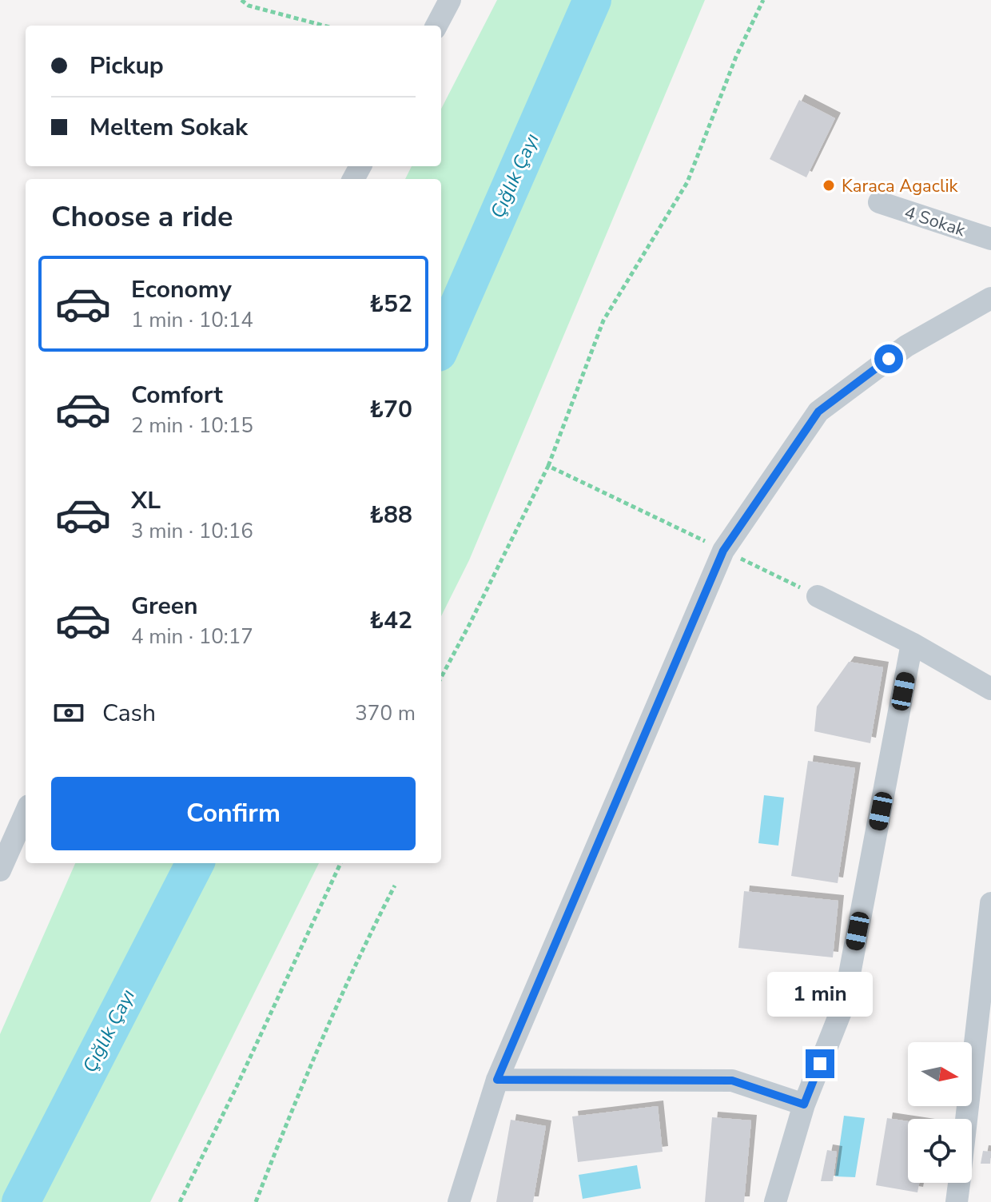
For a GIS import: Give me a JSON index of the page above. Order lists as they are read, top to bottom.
{
  "streets": {
    "street": ["4 Sokak"]
  },
  "water": ["Çığlık Çayı"],
  "places": ["Karaca Agaclik"],
  "north": "right",
  "page": {
    "banner": ["Pickup", "Meltem Sokak"],
    "heading": "Choose a ride",
    "list": [
      {
        "name": "Economy",
        "note": "1 min · 10:14",
        "value": "₺52"
      },
      {
        "name": "Comfort",
        "note": "2 min · 10:15",
        "value": "₺70"
      },
      {
        "name": "XL",
        "note": "3 min · 10:16",
        "value": "₺88"
      },
      {
        "name": "Green",
        "note": "4 min · 10:17",
        "value": "₺42"
      }
    ],
    "pay": ["Cash", "370 m"],
    "buttons": "Confirm",
    "bubble": "1 min"
  }
}
